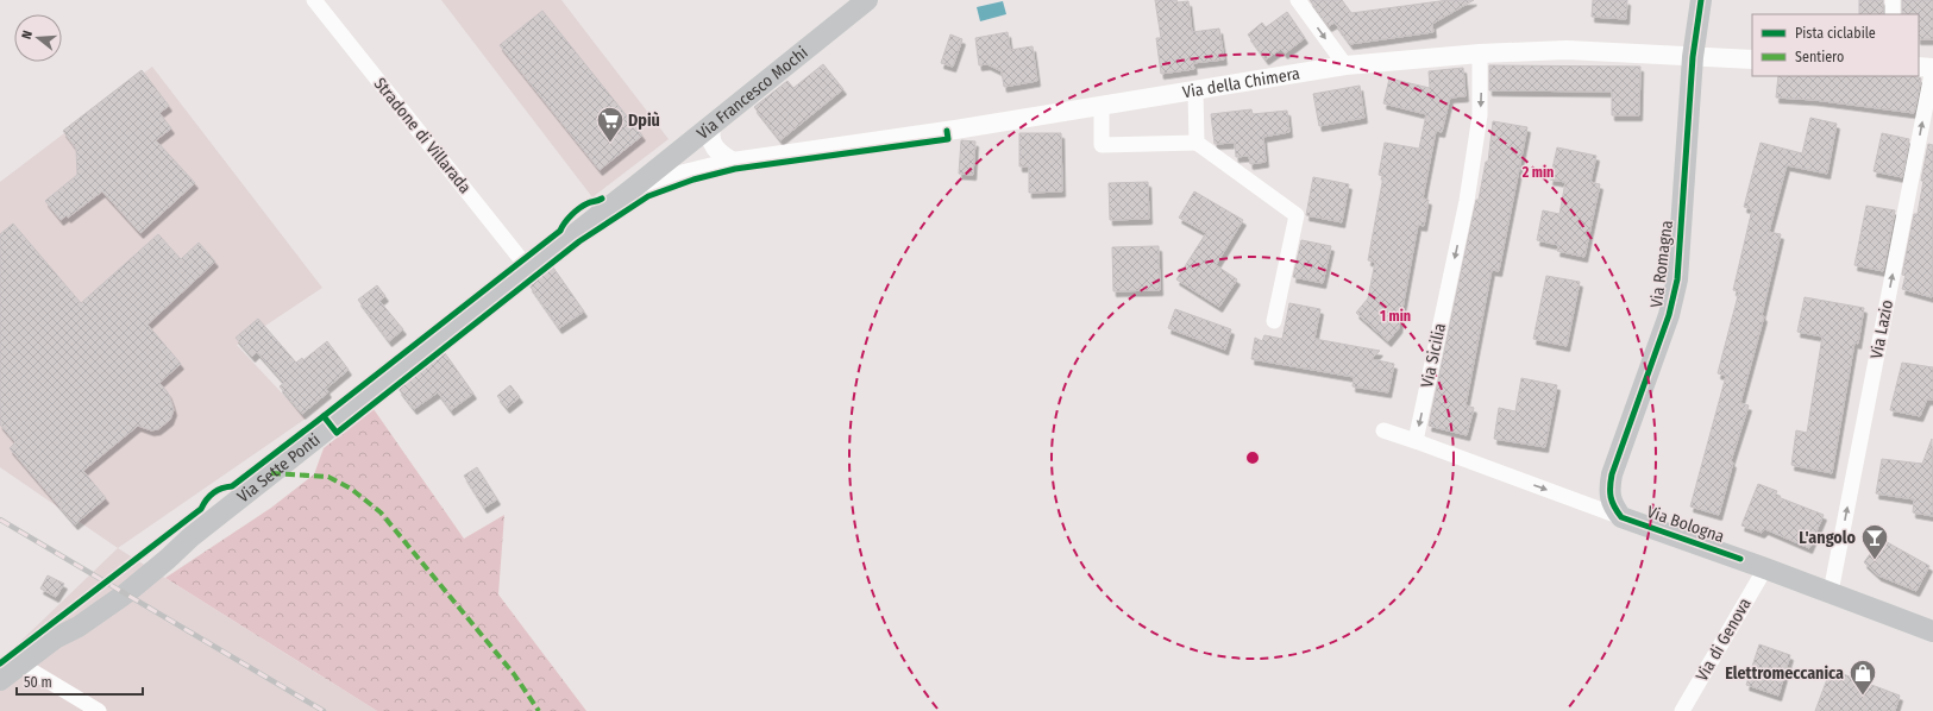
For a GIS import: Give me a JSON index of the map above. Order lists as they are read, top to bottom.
{
  "streets": {
    "main road": [
      "Via Francesco Mochi",
      "Via Romagna",
      "Via Sette Ponti",
      "Via Bologna"
    ],
    "street": [
      "Via della Chimera",
      "Stradone di Villarada",
      "Via Lazio",
      "Via Sicilia",
      "Via di Genova"
    ]
  },
  "crossings": [
    ["Via della Chimera", "Via Francesco Mochi"],
    ["Via della Chimera", "Via Romagna"],
    ["Via della Chimera", "Via Sicilia"],
    ["Via della Chimera", "Via Sette Ponti"],
    ["Via Francesco Mochi", "Via Sette Ponti"],
    ["Stradone di Villarada", "Via Sette Ponti"],
    ["Via Romagna", "Via Bologna"],
    ["Via Lazio", "Via Bologna"],
    ["Via Bologna", "Via di Genova"]
  ],
  "one_way": ["Via Lazio", "Via Sicilia"],
  "places": {
    "supermarket": ["Dpiù"],
    "bar": ["L'angolo"],
    "shop": ["Elettromeccanica"]
  },
  "legend": ["Pista ciclabile", "Sentiero"],
  "scale_bar": "50 m",
  "north": "left",
  "rings": ["2 min", "1 min"]
}
